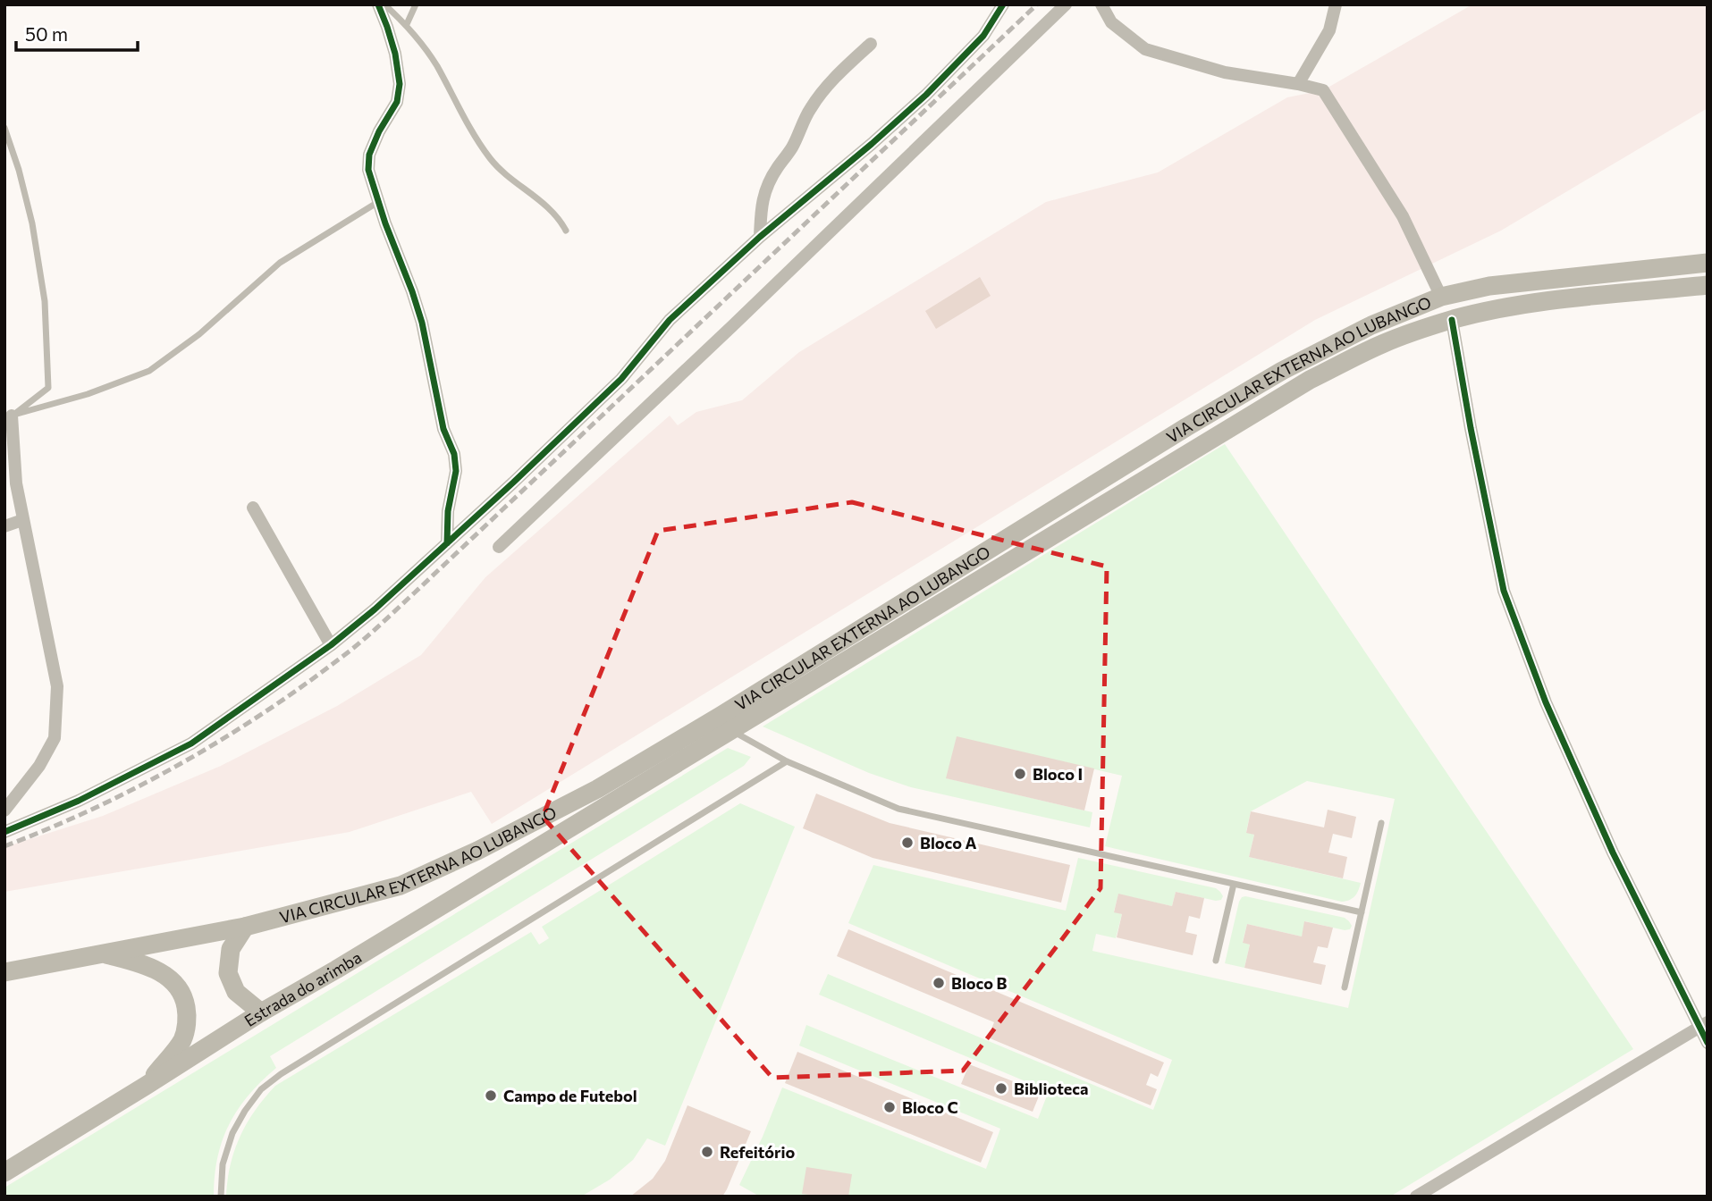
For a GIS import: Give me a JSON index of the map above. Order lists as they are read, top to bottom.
{
  "streets": {
    "main road": ["VIA CIRCULAR EXTERNA AO LUBANGO", "Estrada do arimba"]
  },
  "crossings": [
    ["VIA CIRCULAR EXTERNA AO LUBANGO", "Estrada do arimba"]
  ],
  "places": [
    "Bloco I",
    "Bloco A",
    "Bloco B",
    "Biblioteca",
    "Campo de Futebol",
    "Bloco C",
    "Refeitório"
  ],
  "scale_bar": "50 m"
}
